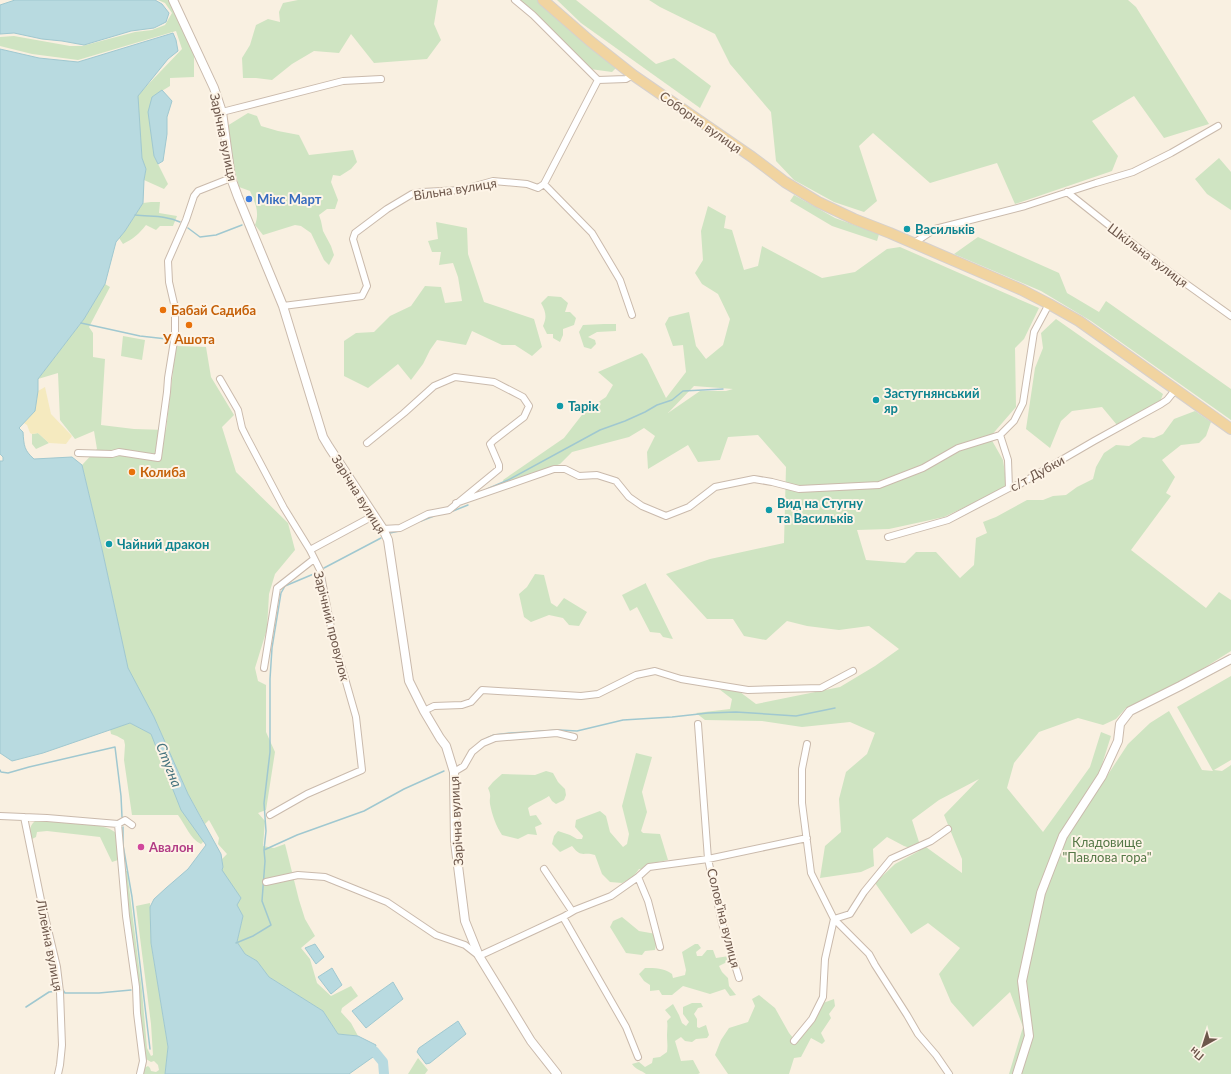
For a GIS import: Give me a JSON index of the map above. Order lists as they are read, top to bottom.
{
  "streets": {
    "main road": ["Соборна вулиця"],
    "street": [
      "Зарічна вулиця",
      "Вільна вулиця",
      "Шкільна вулиця",
      "с/т Дубки",
      "Зарічний провулок",
      "Соловʼїна вулиця",
      "Лілейна вулиця"
    ]
  },
  "crossings": [
    ["Соборна вулиця", "с/т Дубки"],
    ["Зарічна вулиця", "Вільна вулиця"]
  ],
  "water": ["Стугна"],
  "parks": ["Кладовище \"Павлова гора\""],
  "places": [
    "Мікс Март",
    "Васильків",
    "Бабай Садиба",
    "У Ашота",
    "Застугнянський яр",
    "Тарік",
    "Колиба",
    "Вид на Стугну та Васильків",
    "Чайний дракон",
    "Авалон"
  ],
  "north": "bottom left"
}
